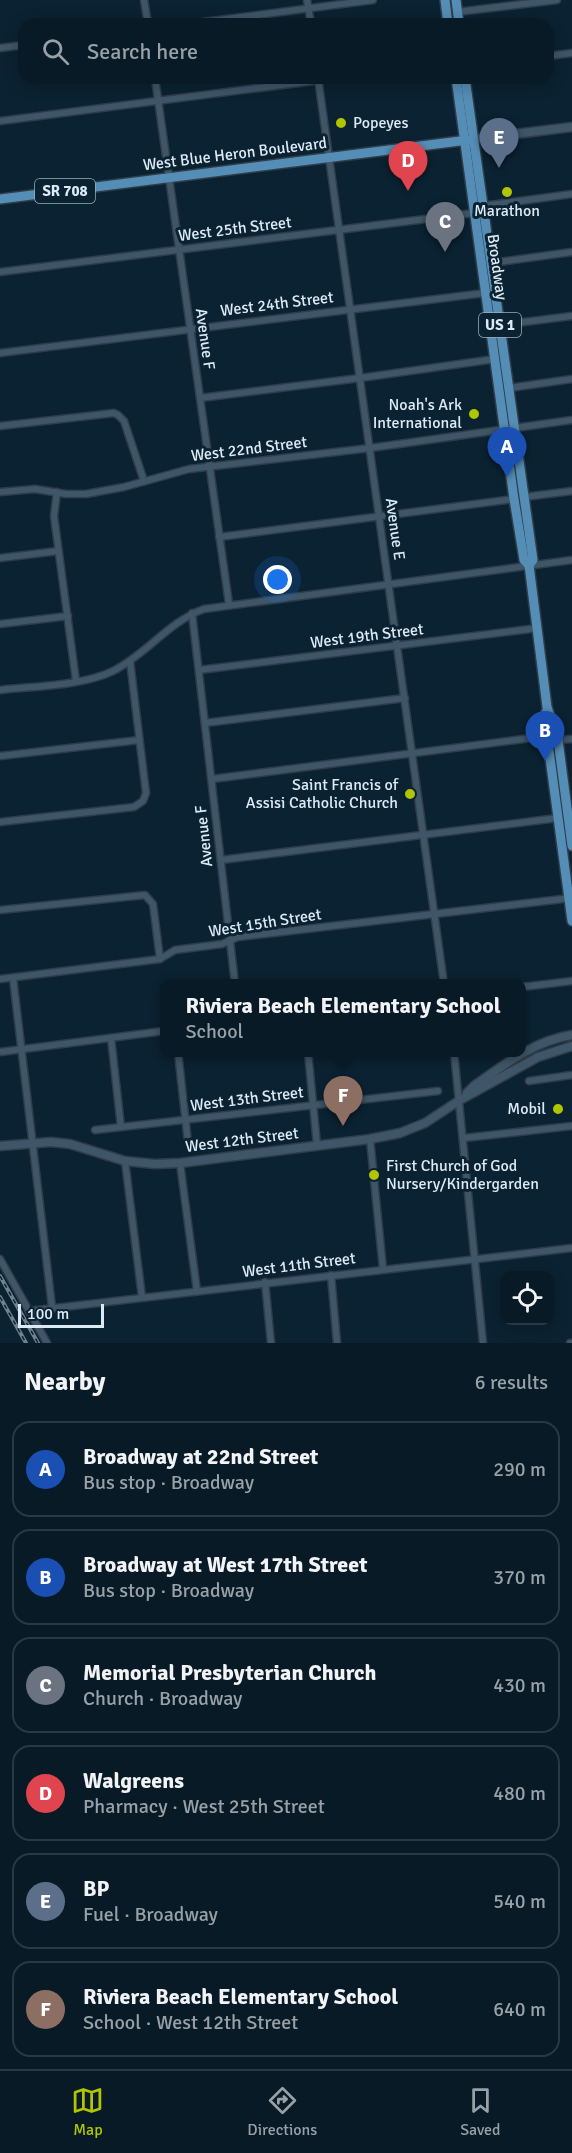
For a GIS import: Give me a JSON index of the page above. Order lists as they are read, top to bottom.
{
  "streets": {
    "main road": [
      "West Blue Heron Boulevard",
      "SR 708",
      "Broadway",
      "US 1"
    ],
    "street": [
      "West 25th Street",
      "West 24th Street",
      "Avenue F",
      "West 22nd Street",
      "Avenue E",
      "West 19th Street",
      "West 15th Street",
      "West 13th Street",
      "West 12th Street",
      "West 11th Street"
    ]
  },
  "crossings": [
    ["West Blue Heron Boulevard", "Broadway"],
    ["West Blue Heron Boulevard", "Avenue F"],
    ["West Blue Heron Boulevard", "Avenue E"],
    ["West 25th Street", "Broadway"],
    ["West 25th Street", "Avenue F"],
    ["West 25th Street", "Avenue E"],
    ["Broadway", "West 24th Street"],
    ["Broadway", "West 22nd Street"],
    ["Broadway", "West 19th Street"],
    ["Broadway", "West 15th Street"],
    ["West 24th Street", "Avenue F"],
    ["West 24th Street", "Avenue E"],
    ["Avenue F", "West 22nd Street"],
    ["Avenue F", "West 19th Street"],
    ["Avenue F", "West 15th Street"],
    ["West 22nd Street", "Avenue E"],
    ["Avenue E", "West 19th Street"],
    ["Avenue E", "West 15th Street"]
  ],
  "places": [
    "Popeyes",
    "Marathon",
    "Noah's Ark International",
    "Saint Francis of Assisi Catholic Church",
    "Mobil",
    "First Church of God Nursery/Kindergarden"
  ],
  "scale_bar": "100 m",
  "page": {
    "search": "Search here",
    "pins": [
      "E",
      "D",
      "C",
      "A",
      "B",
      "F"
    ],
    "popup": ["Riviera Beach Elementary School", "School"],
    "scale": "100 m",
    "heading": ["Nearby", "6 results"],
    "list": [
      {
        "mark": "A",
        "name": "Broadway at 22nd Street",
        "note": "Bus stop · Broadway",
        "value": "290 m"
      },
      {
        "mark": "B",
        "name": "Broadway at West 17th Street",
        "note": "Bus stop · Broadway",
        "value": "370 m"
      },
      {
        "mark": "C",
        "name": "Memorial Presbyterian Church",
        "note": "Church · Broadway",
        "value": "430 m"
      },
      {
        "mark": "D",
        "name": "Walgreens",
        "note": "Pharmacy · West 25th Street",
        "value": "480 m"
      },
      {
        "mark": "E",
        "name": "BP",
        "note": "Fuel · Broadway",
        "value": "540 m"
      },
      {
        "mark": "F",
        "name": "Riviera Beach Elementary School",
        "note": "School · West 12th Street",
        "value": "640 m"
      }
    ],
    "nav": ["Map", "Directions", "Saved"]
  }
}
